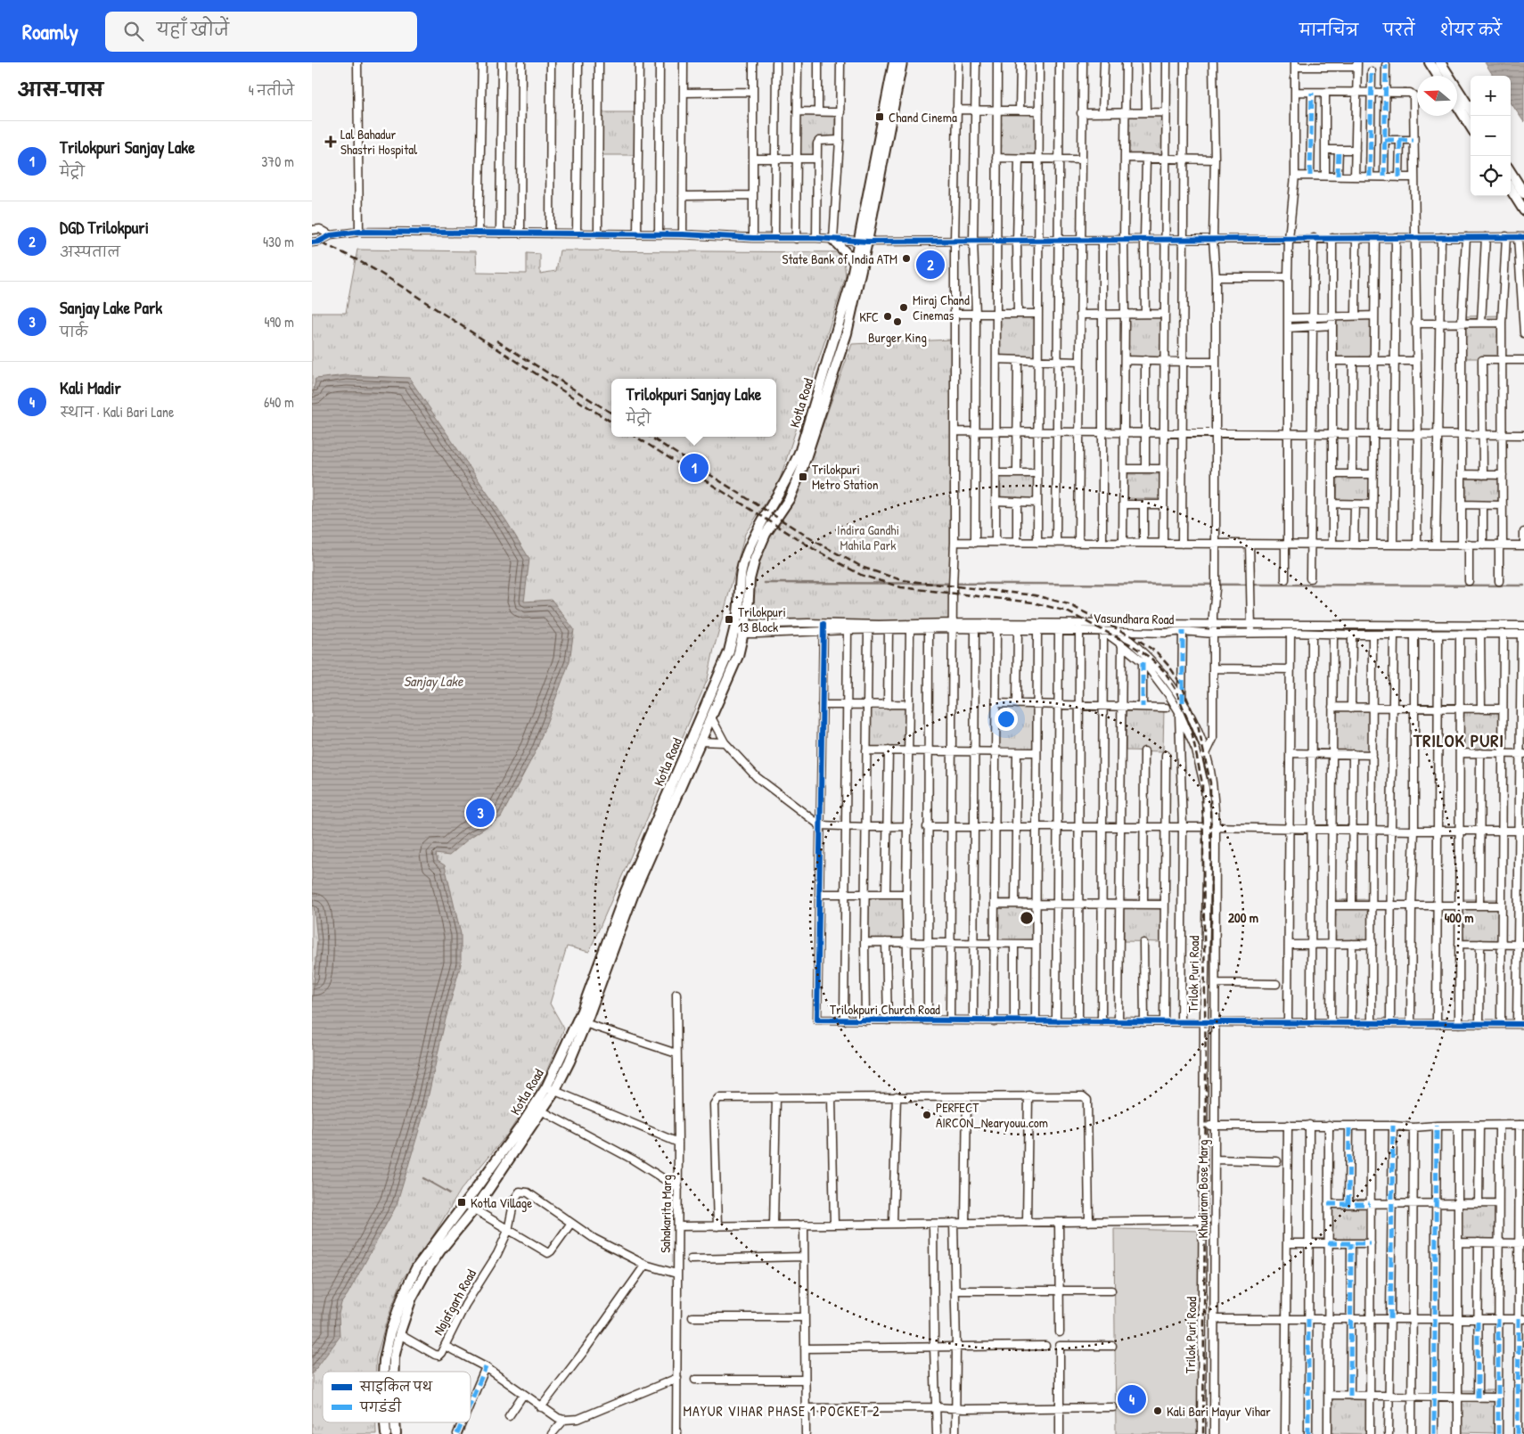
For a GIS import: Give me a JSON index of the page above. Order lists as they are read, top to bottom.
{
  "streets": {
    "main road": ["Kotla Road"],
    "street": [
      "Vasundhara Road",
      "Trilok Puri Road",
      "Trilokpuri Church Road",
      "Khudiram Bose Marg",
      "Sahakarita Marg",
      "Najafgarh Road"
    ]
  },
  "crossings": [
    ["Kotla Road", "Vasundhara Road"],
    ["Vasundhara Road", "Trilok Puri Road"],
    ["Vasundhara Road", "Trilokpuri Church Road"],
    ["Trilok Puri Road", "Trilokpuri Church Road"],
    ["Trilok Puri Road", "Khudiram Bose Marg"],
    ["Trilokpuri Church Road", "Khudiram Bose Marg"]
  ],
  "districts": ["TRILOK PURI", "MAYUR VIHAR PHASE 1 POCKET 2"],
  "water": ["Sanjay Lake"],
  "parks": ["Indira Gandhi Mahila Park"],
  "places": {
    "transit": [
      "Chand Cinema",
      "Trilokpuri Metro Station",
      "Trilokpuri 13 Block",
      "Kotla Village"
    ],
    "health": ["Lal Bahadur Shastri Hospital"],
    "other": [
      "State Bank of India ATM",
      "Miraj Chand Cinemas",
      "KFC",
      "Burger King",
      "PERFECT AIRCON_Nearyouu.com",
      "Kali Bari Mayur Vihar"
    ]
  },
  "legend": ["साइकिल पथ", "पगडंडी"],
  "north": "left",
  "page": {
    "header": "Roamly",
    "search": "यहाँ खोजें",
    "nav": ["मानचित्र", "परतें", "शेयर करें"],
    "heading": ["आस-पास", "4 नतीजे"],
    "map_buttons": ["+", "−"],
    "list": [
      {
        "mark": "1",
        "name": "Trilokpuri Sanjay Lake",
        "note": "मेट्रो",
        "value": "370 m"
      },
      {
        "mark": "2",
        "name": "DGD Trilokpuri",
        "note": "अस्पताल",
        "value": "430 m"
      },
      {
        "mark": "3",
        "name": "Sanjay Lake Park",
        "note": "पार्क",
        "value": "490 m"
      },
      {
        "mark": "4",
        "name": "Kali Madir",
        "note": "स्थान · Kali Bari Lane",
        "value": "640 m"
      }
    ],
    "pins": [
      "2",
      "1",
      "3",
      "4"
    ],
    "popup": ["Trilokpuri Sanjay Lake", "मेट्रो"]
  },
  "rings": ["200 m", "400 m"]
}
